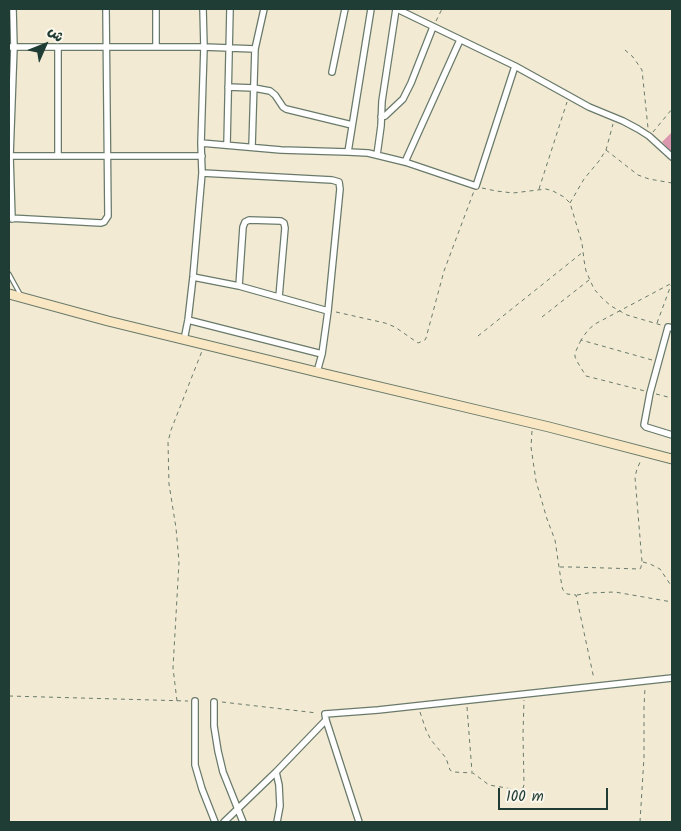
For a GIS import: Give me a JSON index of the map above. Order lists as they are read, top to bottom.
{
  "scale_bar": "100 m",
  "north": "top right"
}
